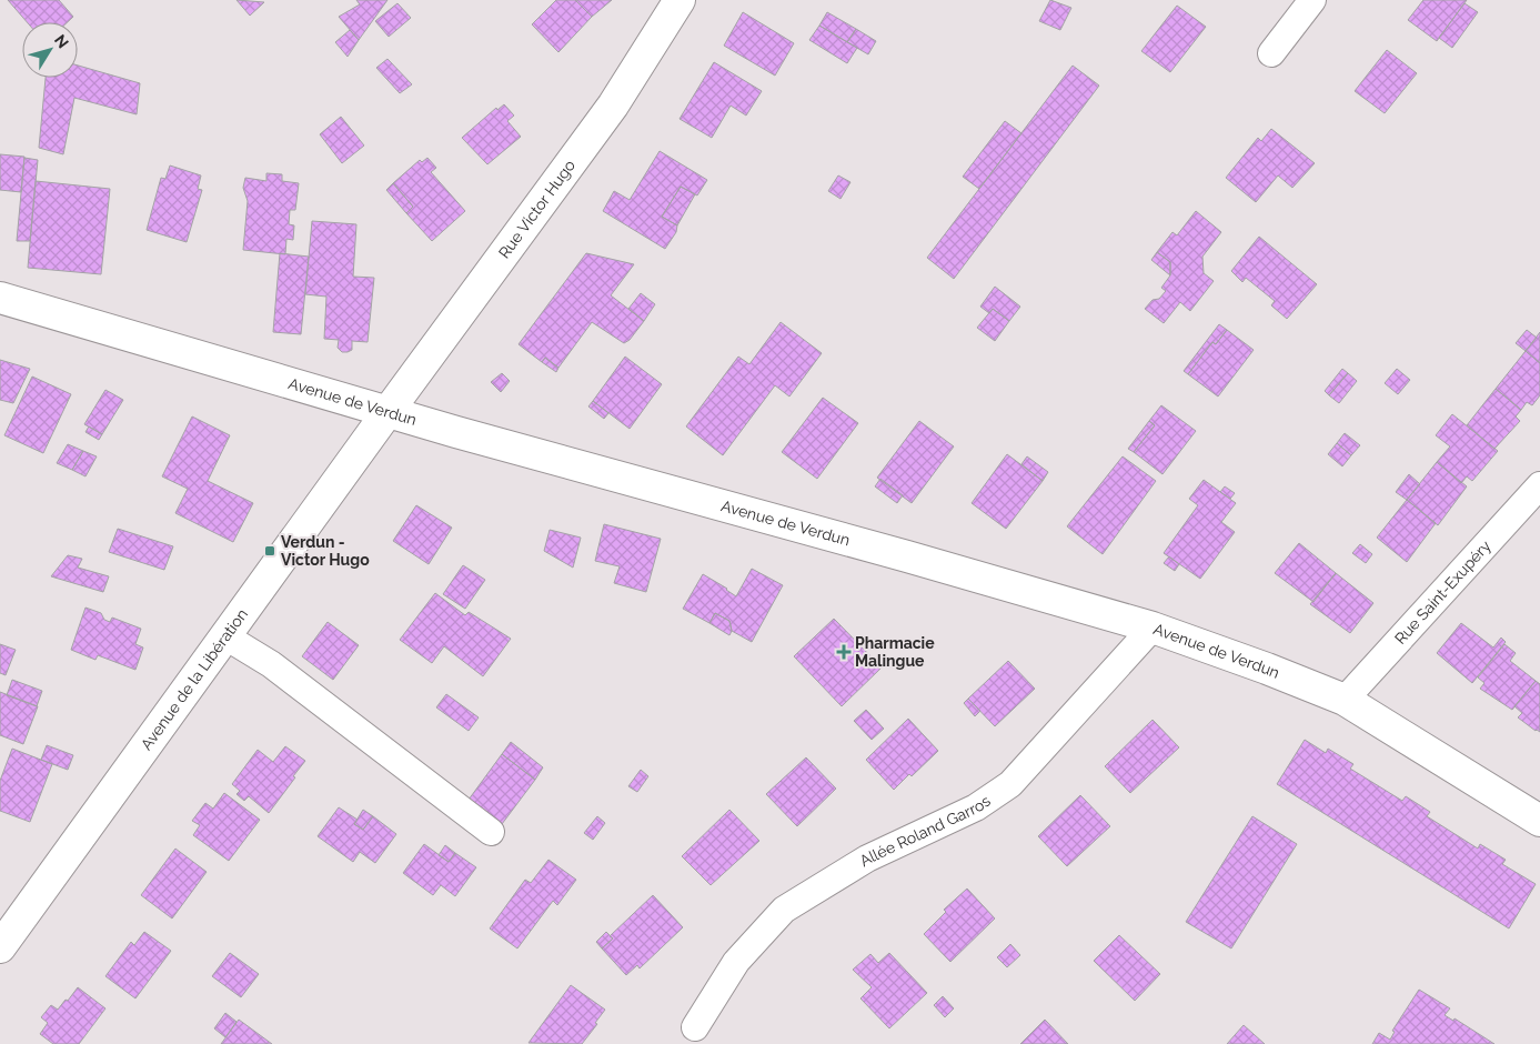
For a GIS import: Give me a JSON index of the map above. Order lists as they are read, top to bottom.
{
  "streets": {
    "main road": ["Rue Victor Hugo", "Avenue de Verdun", "Avenue de la Libération"],
    "street": ["Rue Saint-Exupéry", "Allée Roland Garros"]
  },
  "crossings": [
    ["Rue Victor Hugo", "Avenue de Verdun"],
    ["Rue Victor Hugo", "Avenue de la Libération"],
    ["Avenue de Verdun", "Rue Saint-Exupéry"],
    ["Avenue de Verdun", "Avenue de la Libération"],
    ["Avenue de Verdun", "Allée Roland Garros"]
  ],
  "places": {
    "transit": ["Verdun - Victor Hugo"],
    "health": ["Pharmacie Malingue"]
  },
  "north": "top right"
}
